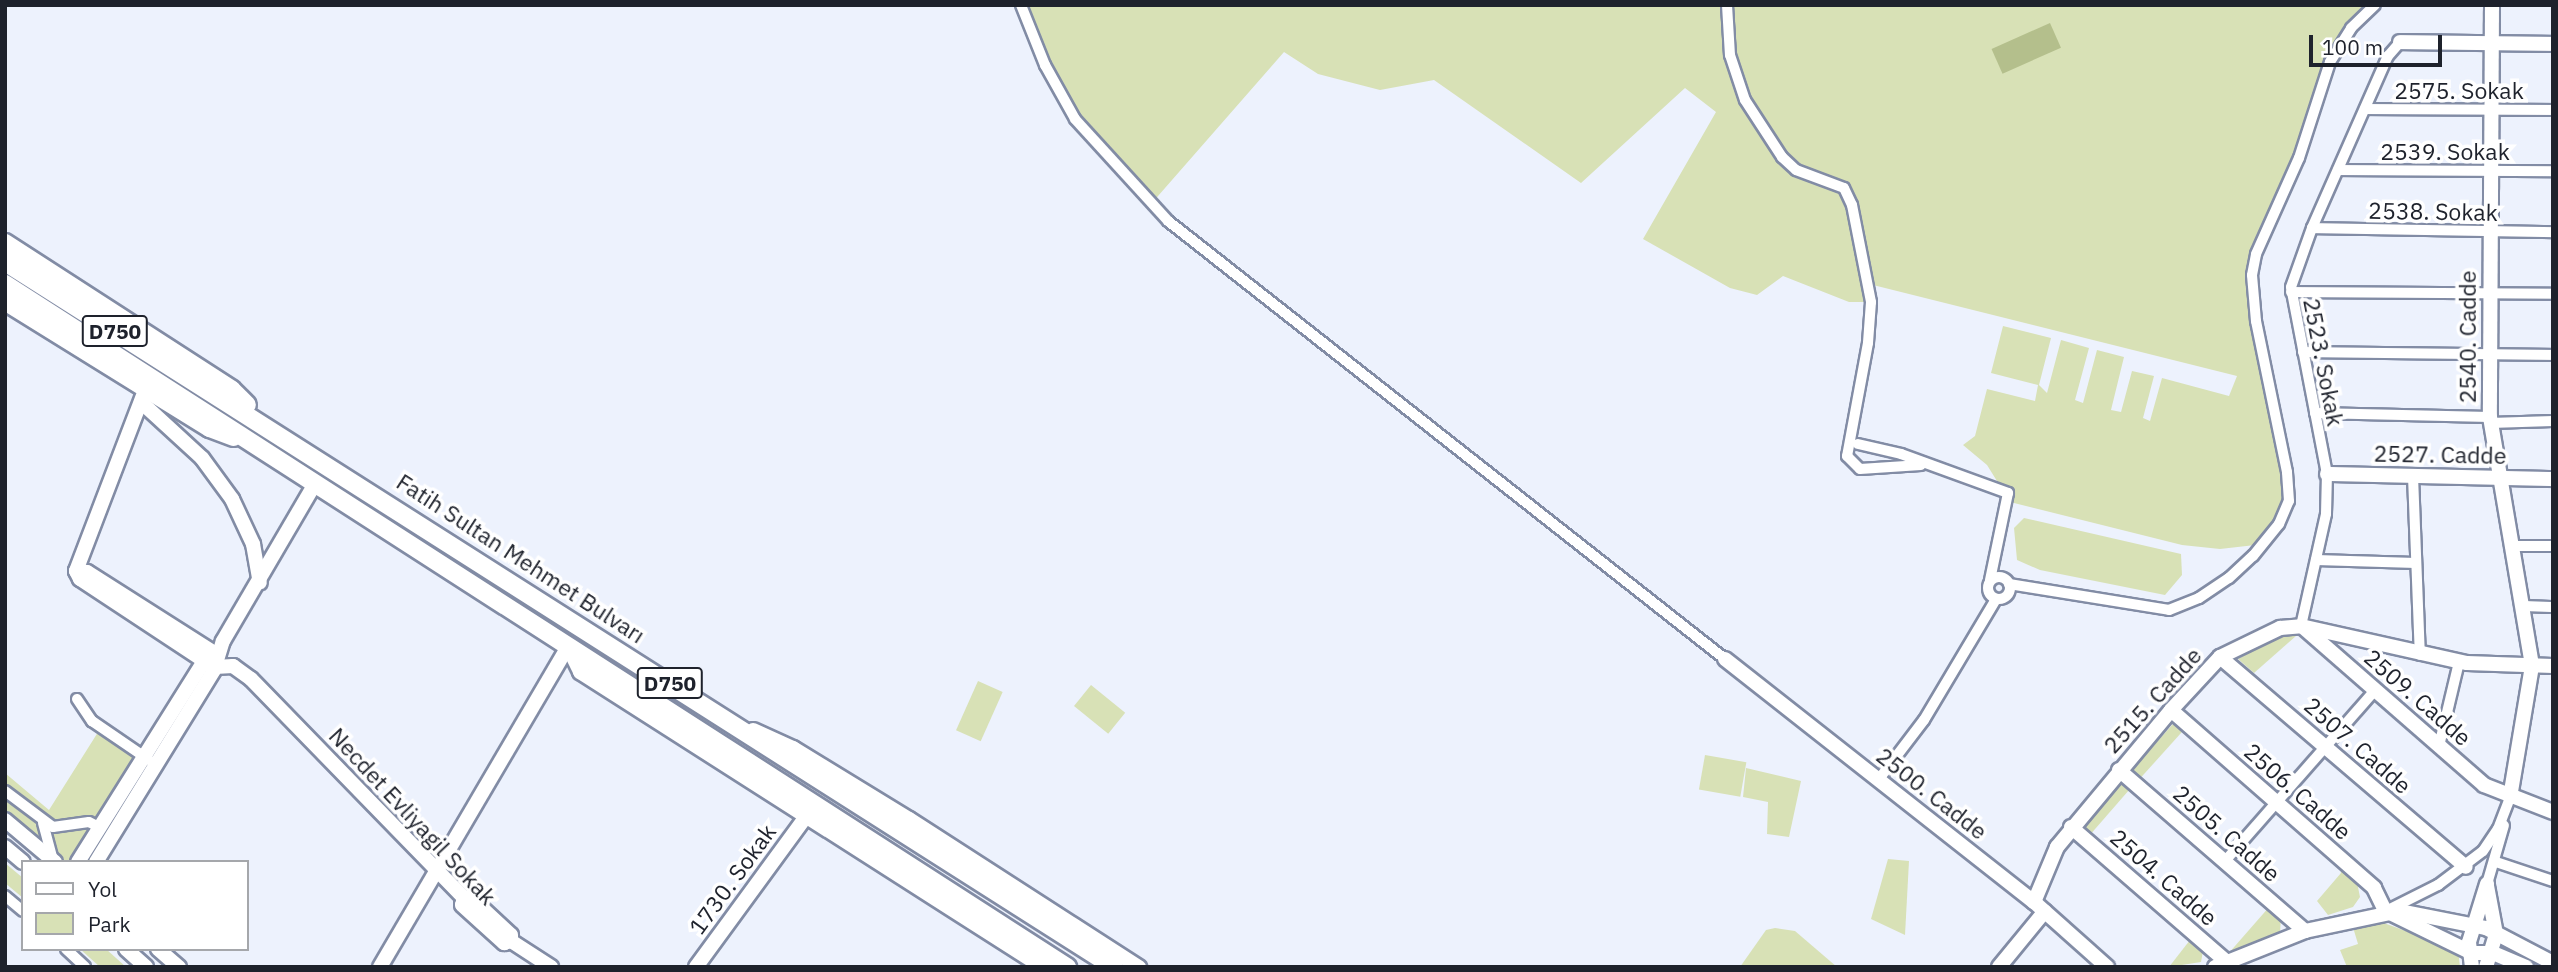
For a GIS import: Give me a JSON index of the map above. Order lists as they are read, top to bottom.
{
  "streets": {
    "highway": ["D750", "Fatih Sultan Mehmet Bulvarı"],
    "street": [
      "2575. Sokak",
      "2539. Sokak",
      "2538. Sokak",
      "2540. Cadde",
      "2523. Sokak",
      "2527. Cadde",
      "2509. Cadde",
      "2515. Cadde",
      "2507. Cadde",
      "2506. Cadde",
      "2500. Cadde",
      "Necdet Evliyagil Sokak",
      "2505. Cadde",
      "2504. Cadde",
      "1730. Sokak"
    ]
  },
  "crossings": [
    ["2575. Sokak", "2540. Cadde"],
    ["2575. Sokak", "2523. Sokak"],
    ["2539. Sokak", "2540. Cadde"],
    ["2539. Sokak", "2523. Sokak"],
    ["2538. Sokak", "2540. Cadde"],
    ["2538. Sokak", "2523. Sokak"],
    ["2540. Cadde", "2527. Cadde"],
    ["2540. Cadde", "2509. Cadde"],
    ["2540. Cadde", "2515. Cadde"],
    ["2523. Sokak", "2527. Cadde"],
    ["2523. Sokak", "2509. Cadde"],
    ["2523. Sokak", "2515. Cadde"],
    ["2509. Cadde", "2515. Cadde"],
    ["2515. Cadde", "2507. Cadde"],
    ["2515. Cadde", "2506. Cadde"],
    ["2515. Cadde", "2500. Cadde"],
    ["2515. Cadde", "2505. Cadde"],
    ["2515. Cadde", "2504. Cadde"]
  ],
  "legend": ["Yol", "Park"],
  "scale_bar": "100 m"
}
